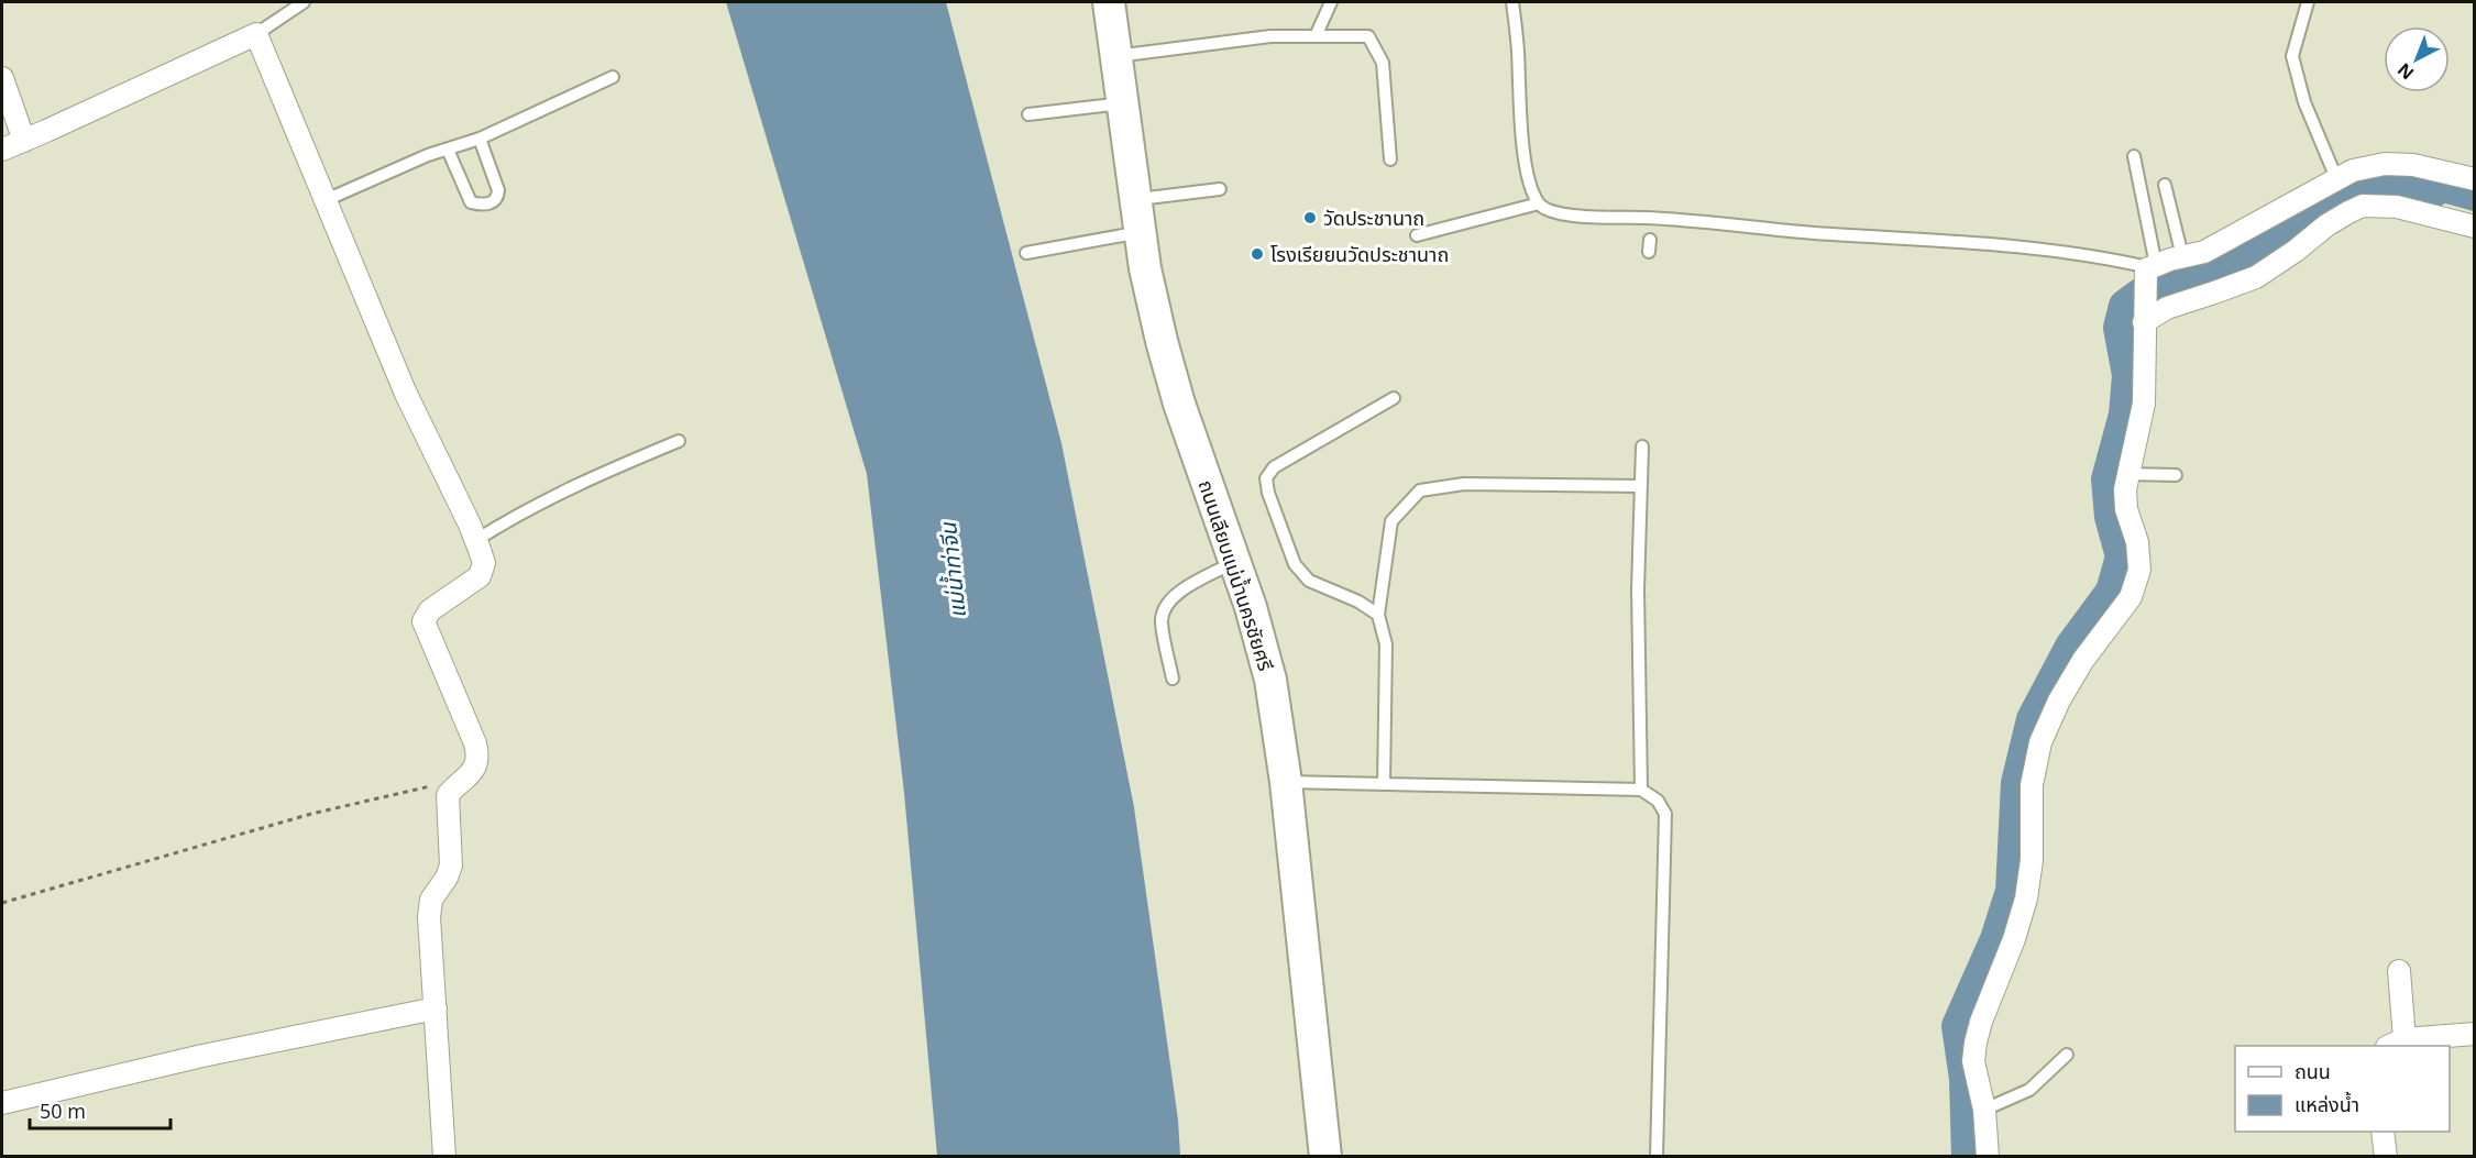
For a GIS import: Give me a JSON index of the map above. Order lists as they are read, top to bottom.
{
  "streets": {
    "main road": ["ถนนเลียบแม่น้ำนครชัยศรี"]
  },
  "water": ["แม่น้ำท่าจีน"],
  "places": ["วัดประชานาถ", "โรงเรียยนวัดประชานาถ"],
  "legend": ["ถนน", "แหล่งน้ำ"],
  "scale_bar": "50 m",
  "north": "bottom left"
}
